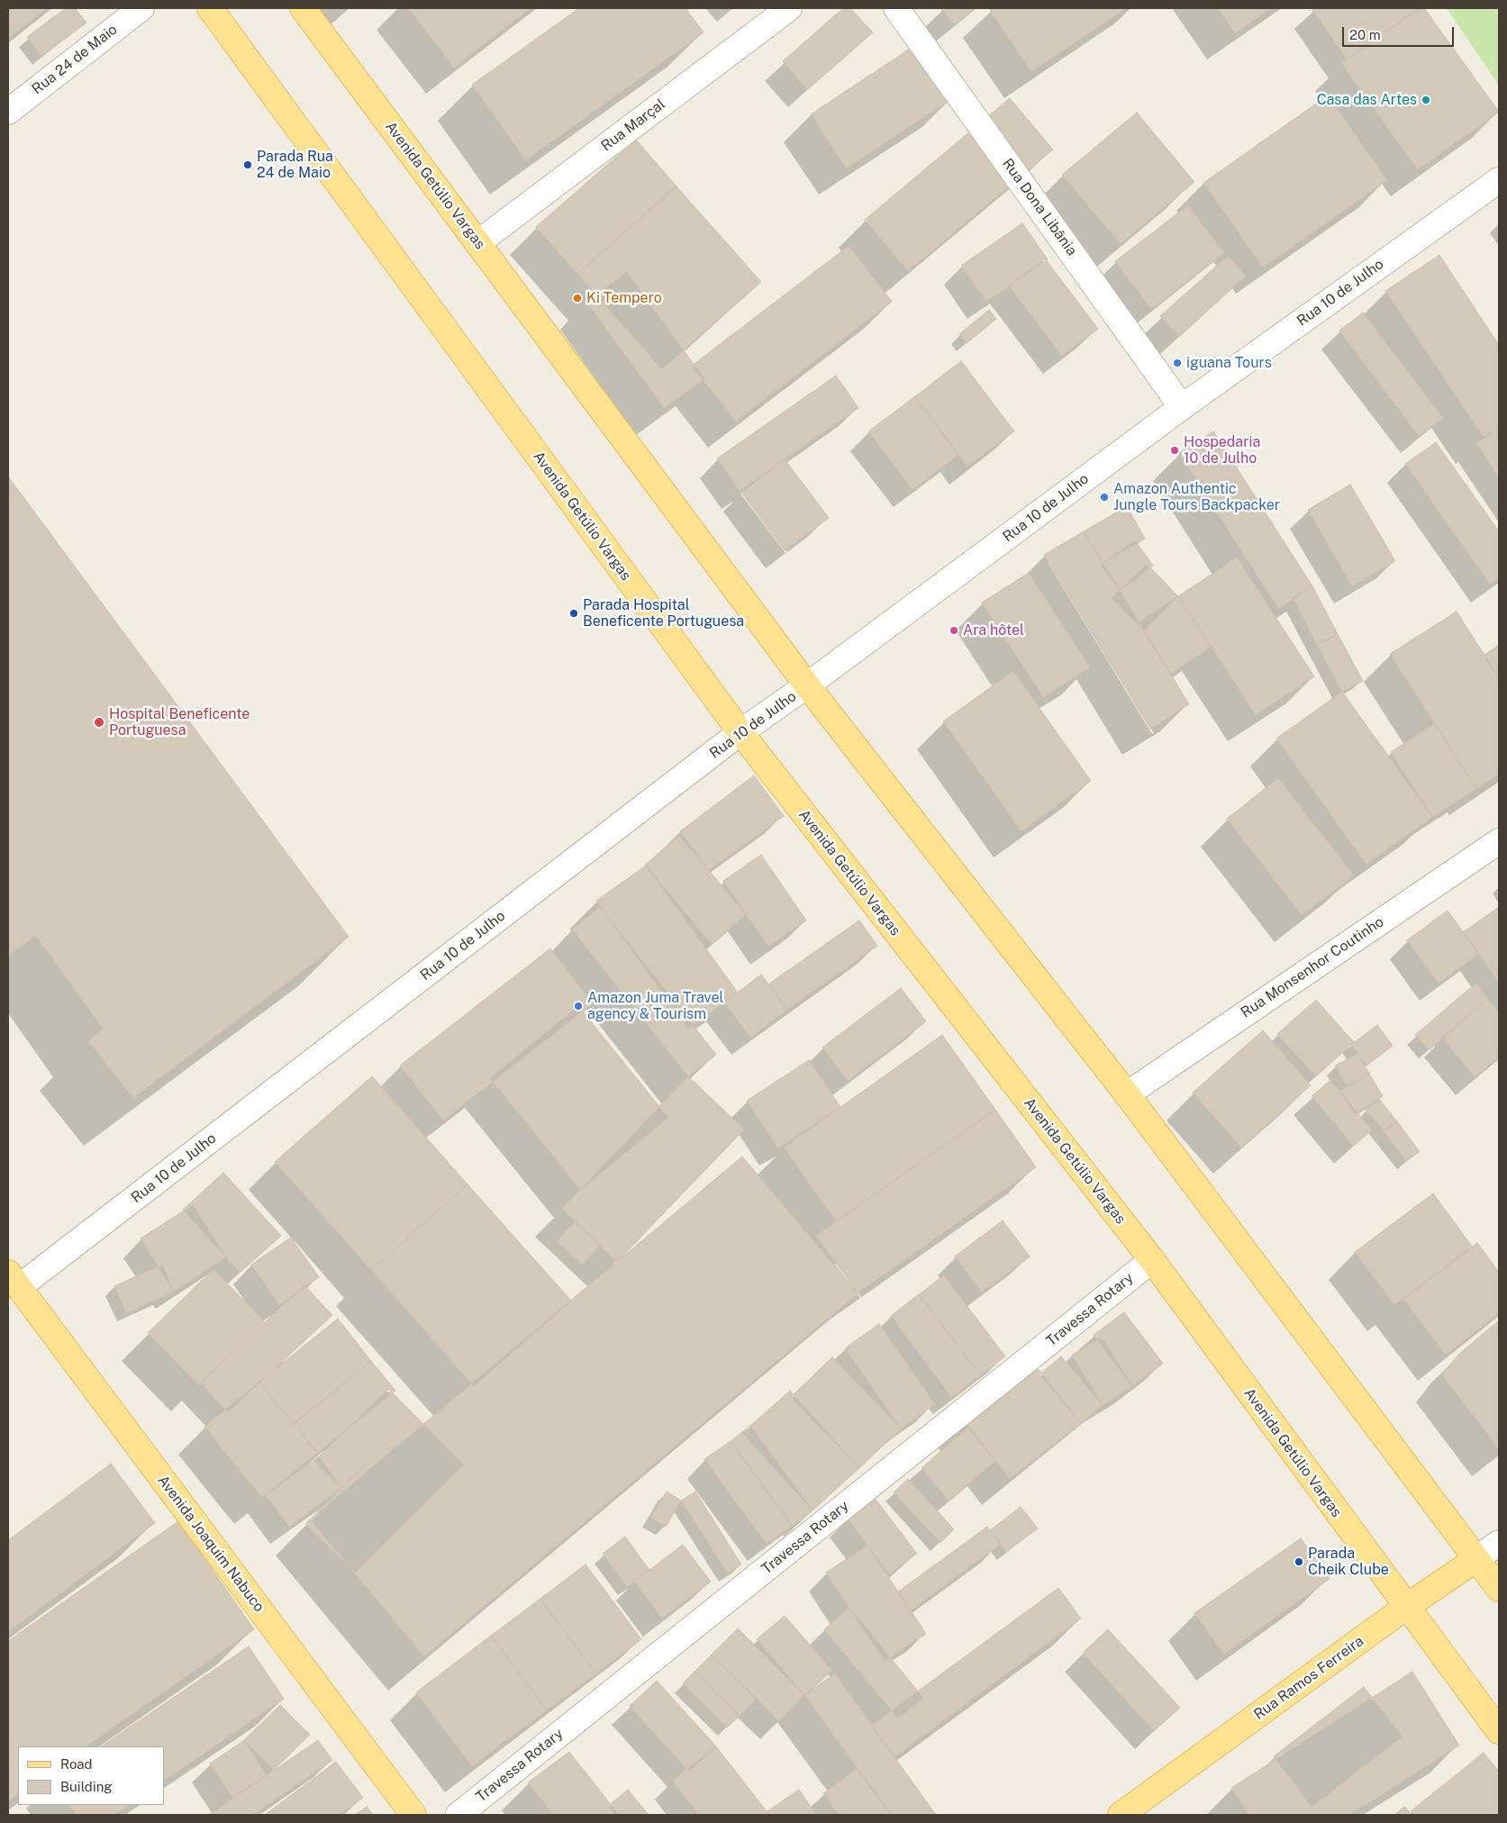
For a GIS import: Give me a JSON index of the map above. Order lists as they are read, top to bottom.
{
  "streets": {
    "main road": ["Avenida Getúlio Vargas", "Avenida Joaquim Nabuco", "Rua Ramos Ferreira"],
    "street": [
      "Rua 24 de Maio",
      "Rua Marçal",
      "Rua Dona Libânia",
      "Rua 10 de Julho",
      "Rua Monsenhor Coutinho",
      "Travessa Rotary"
    ]
  },
  "crossings": [
    ["Rua Marçal", "Avenida Getúlio Vargas"],
    ["Avenida Getúlio Vargas", "Rua 10 de Julho"],
    ["Avenida Getúlio Vargas", "Rua Monsenhor Coutinho"],
    ["Avenida Getúlio Vargas", "Travessa Rotary"],
    ["Avenida Getúlio Vargas", "Rua Ramos Ferreira"],
    ["Rua Dona Libânia", "Rua 10 de Julho"],
    ["Rua 10 de Julho", "Avenida Joaquim Nabuco"]
  ],
  "places": [
    "Casa das Artes",
    "Parada Rua 24 de Maio",
    "Ki Tempero",
    "iguana Tours",
    "Hospedaria 10 de Julho",
    "Amazon Authentic Jungle Tours Backpacker",
    "Parada Hospital Beneficente Portuguesa",
    "Ara hôtel",
    "Hospital Beneficente Portuguesa",
    "Amazon Juma Travel agency & Tourism",
    "Parada Cheik Clube"
  ],
  "legend": ["Road", "Building"],
  "scale_bar": "20 m"
}
